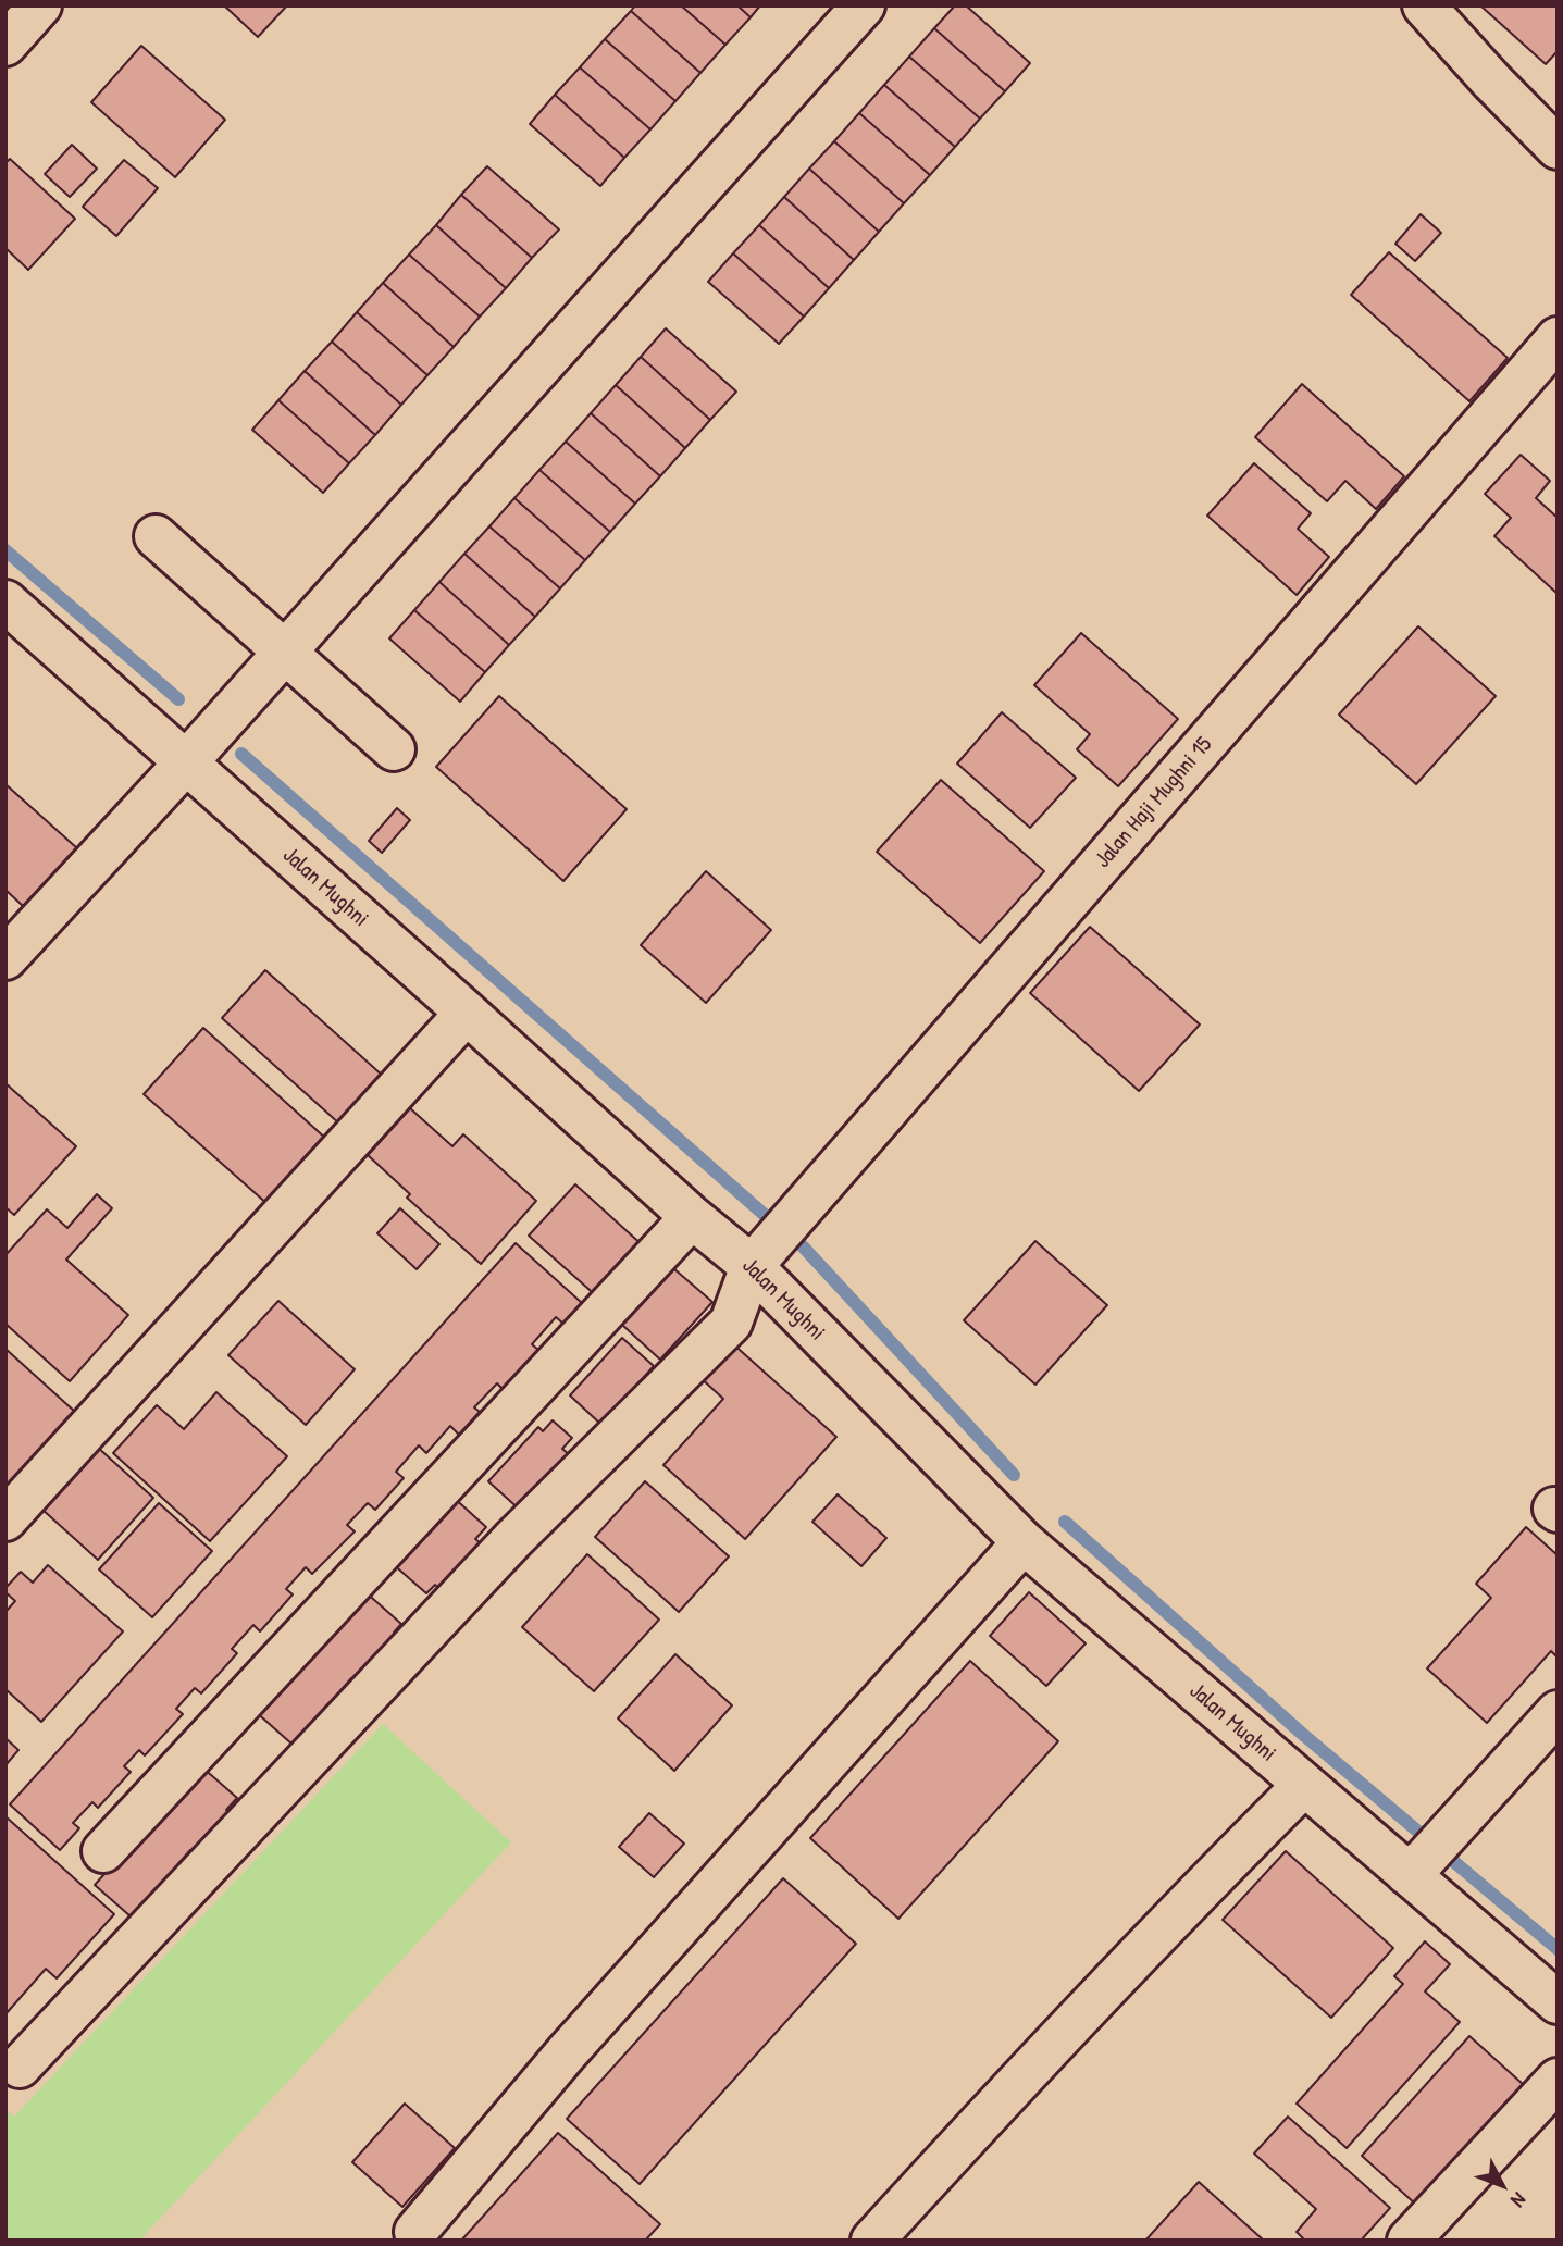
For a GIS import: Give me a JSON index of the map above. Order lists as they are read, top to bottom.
{
  "streets": {
    "street": ["Jalan Haji Mughni 15", "Jalan Mughni"]
  },
  "crossings": [
    ["Jalan Haji Mughni 15", "Jalan Mughni"]
  ],
  "north": "bottom right"
}
